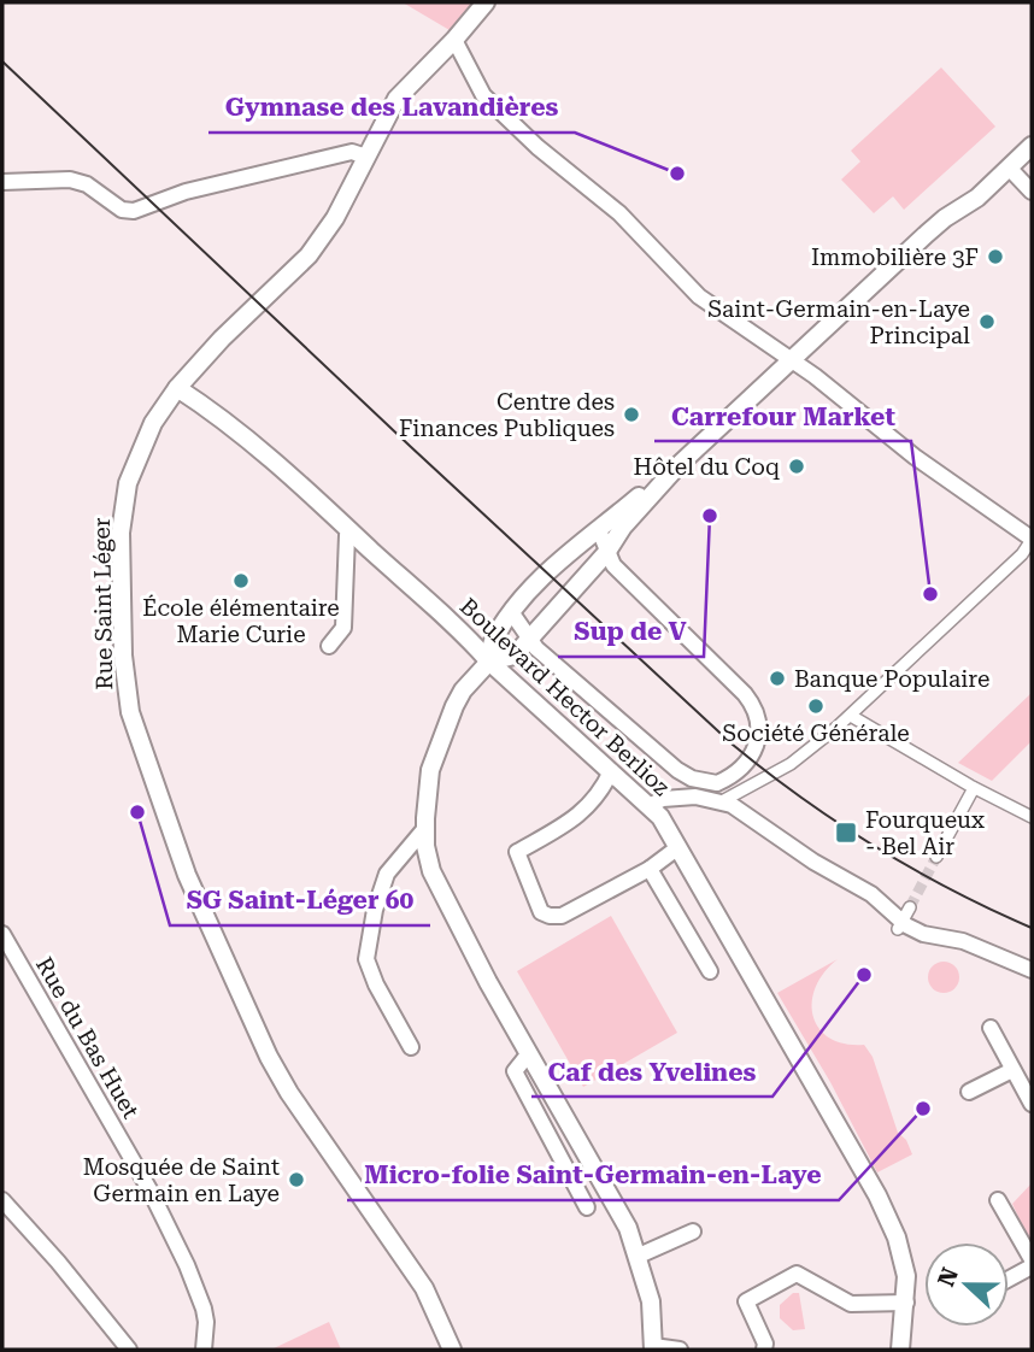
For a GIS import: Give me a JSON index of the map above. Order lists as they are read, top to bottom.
{
  "streets": {
    "street": ["Rue Saint Léger", "Boulevard Hector Berlioz", "Rue du Bas Huet"]
  },
  "crossings": [
    ["Rue Saint Léger", "Boulevard Hector Berlioz"]
  ],
  "places": {
    "other": [
      "Gymnase des Lavandières",
      "Immobilière 3F",
      "Saint-Germain-en-Laye Principal",
      "Centre des Finances Publiques",
      "Hôtel du Coq",
      "Sup de V",
      "École élémentaire Marie Curie",
      "Carrefour Market",
      "Banque Populaire",
      "Société Générale",
      "SG Saint-Léger 60",
      "Caf des Yvelines",
      "Micro-folie Saint-Germain-en-Laye",
      "Mosquée de Saint Germain en Laye"
    ],
    "transit": ["Fourqueux - Bel Air"]
  },
  "north": "left"
}
